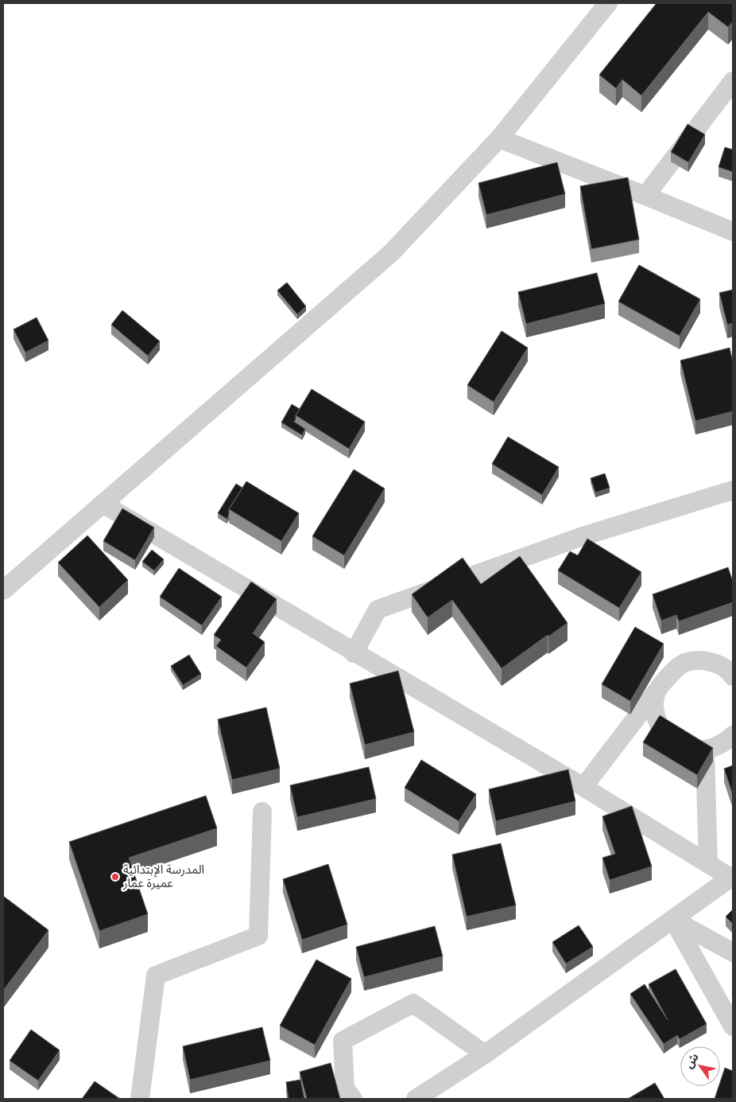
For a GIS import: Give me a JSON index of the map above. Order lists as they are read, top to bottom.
{
  "places": ["المدرسة الإبتدائية عميرة عمار"],
  "north": "top left"
}
